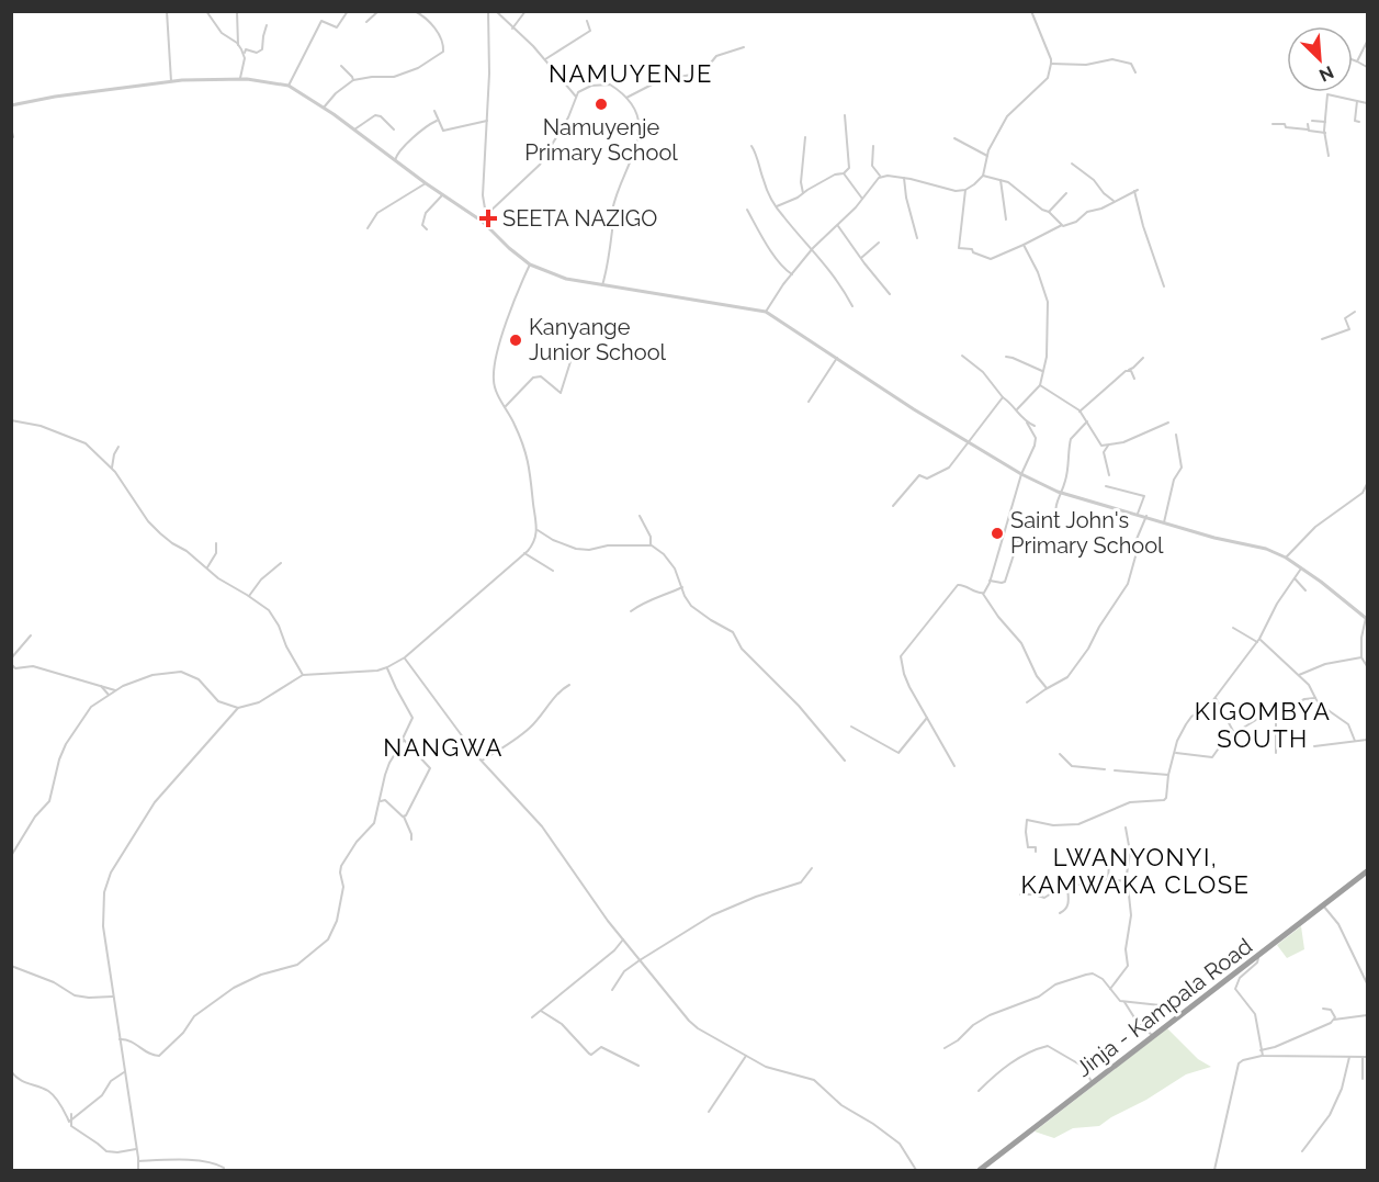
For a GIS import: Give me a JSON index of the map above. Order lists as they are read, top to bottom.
{
  "streets": {
    "highway": ["Jinja - Kampala Road"]
  },
  "districts": [
    "NAMUYENJE",
    "KIGOMBYA SOUTH",
    "NANGWA",
    "LWANYONYI, KAMWAKA CLOSE"
  ],
  "places": {
    "other": ["Namuyenje Primary School", "Kanyange Junior School", "Saint John's Primary School"],
    "health": ["SEETA NAZIGO"]
  },
  "north": "bottom right"
}
